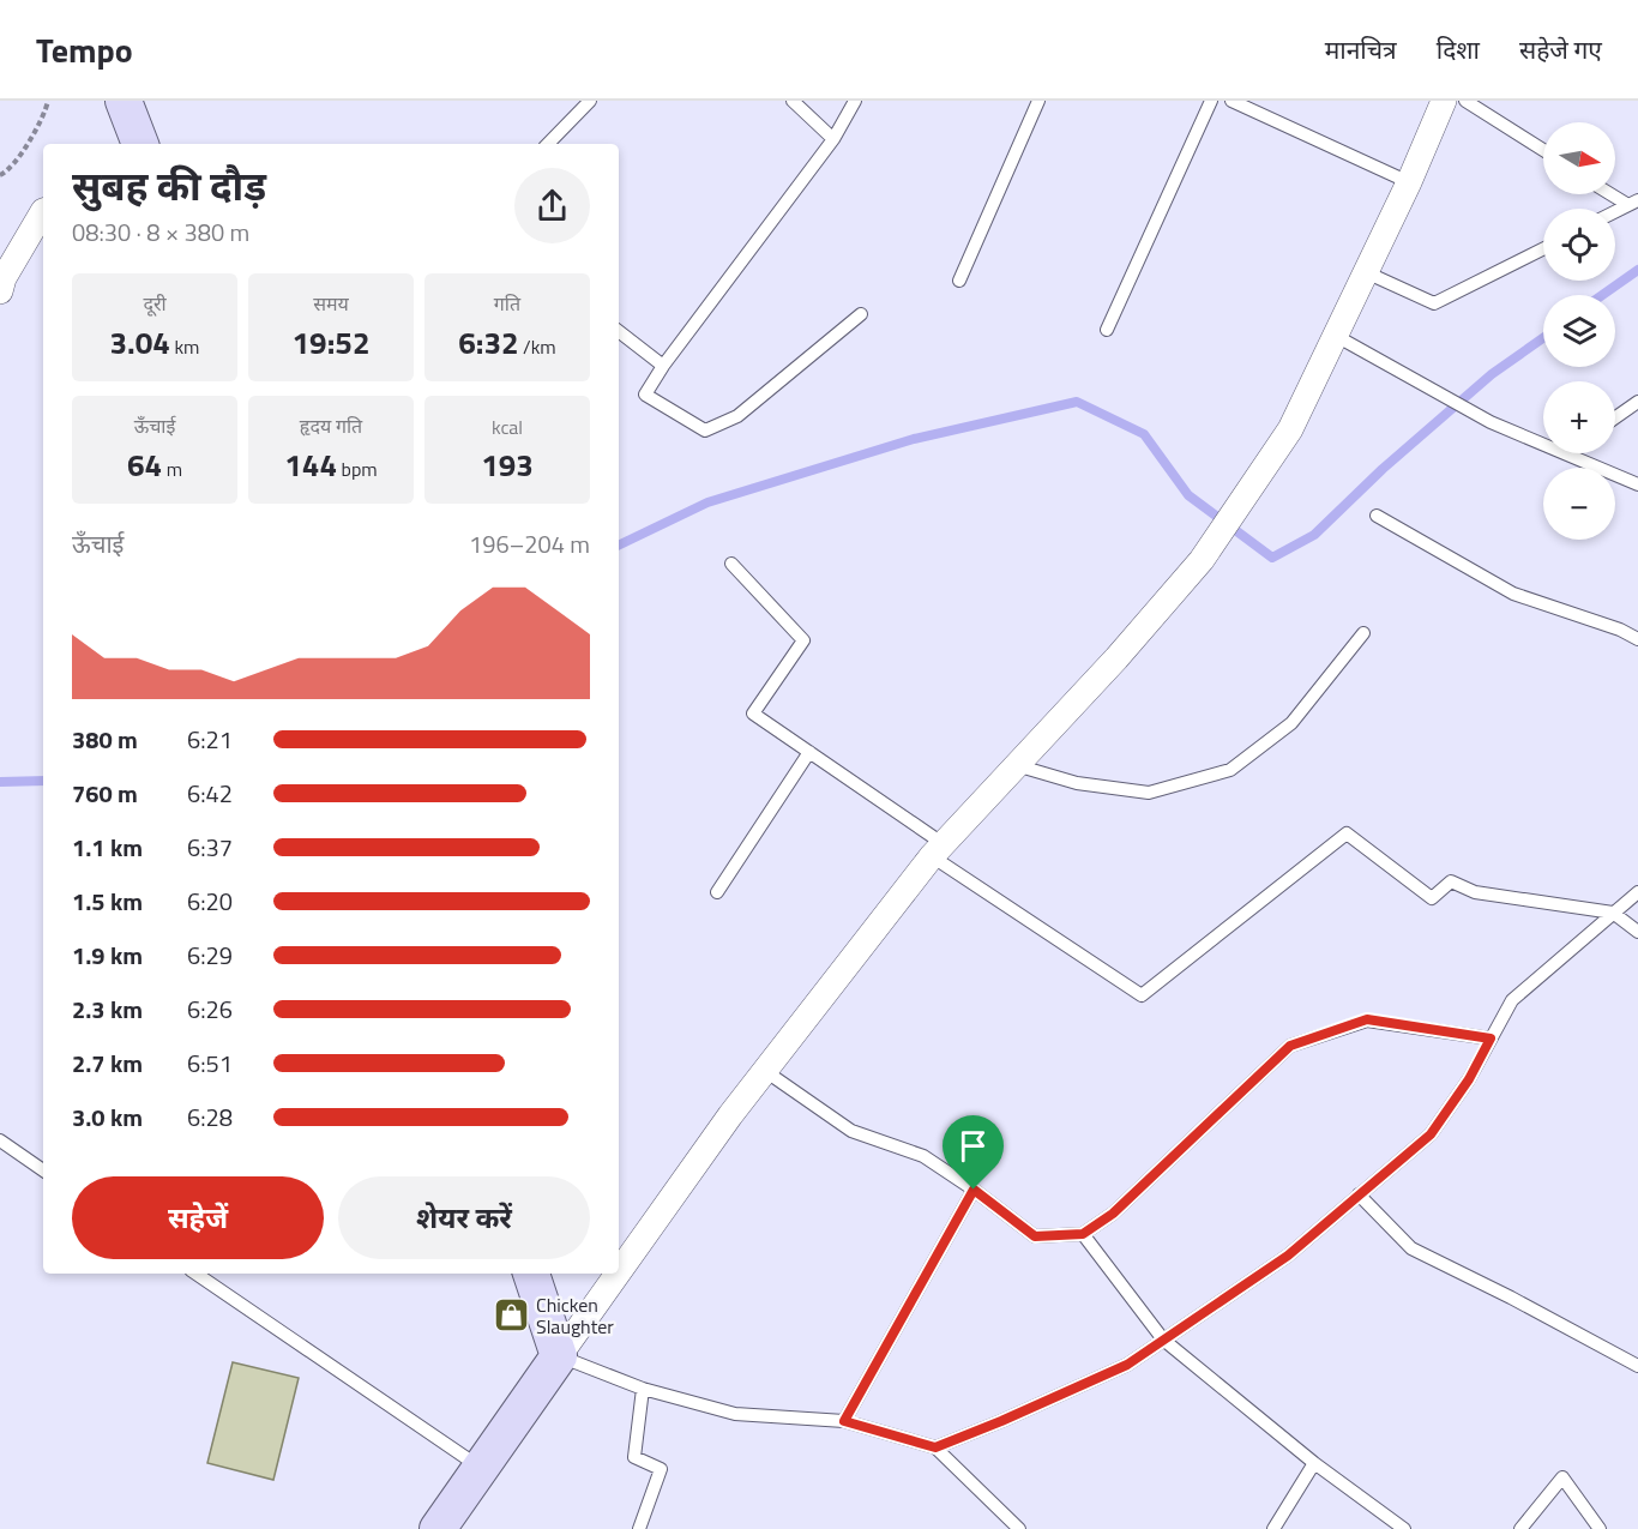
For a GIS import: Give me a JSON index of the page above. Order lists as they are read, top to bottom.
{
  "places": {
    "shop": ["Chicken Slaughter"]
  },
  "north": "right",
  "page": {
    "header": "Tempo",
    "nav": ["मानचित्र", "दिशा", "सहेजे गए"],
    "map_buttons": ["+", "−"],
    "heading": ["सुबह की दौड़", "08:30 · 8 × 380 m"],
    "stats": [
      ["दूरी", "3.04 km"],
      ["समय", "19:52"],
      ["गति", "6:32 /km"],
      ["ऊँचाई", "64 m"],
      ["हृदय गति", "144 bpm"],
      ["kcal", "193"]
    ],
    "chart": ["ऊँचाई", "196–204 m"],
    "list": [
      {
        "name": "380 m",
        "note": "6:21"
      },
      {
        "name": "760 m",
        "note": "6:42"
      },
      {
        "name": "1.1 km",
        "note": "6:37"
      },
      {
        "name": "1.5 km",
        "note": "6:20"
      },
      {
        "name": "1.9 km",
        "note": "6:29"
      },
      {
        "name": "2.3 km",
        "note": "6:26"
      },
      {
        "name": "2.7 km",
        "note": "6:51"
      },
      {
        "name": "3.0 km",
        "note": "6:28"
      }
    ],
    "buttons": ["सहेजें", "शेयर करें"]
  }
}
